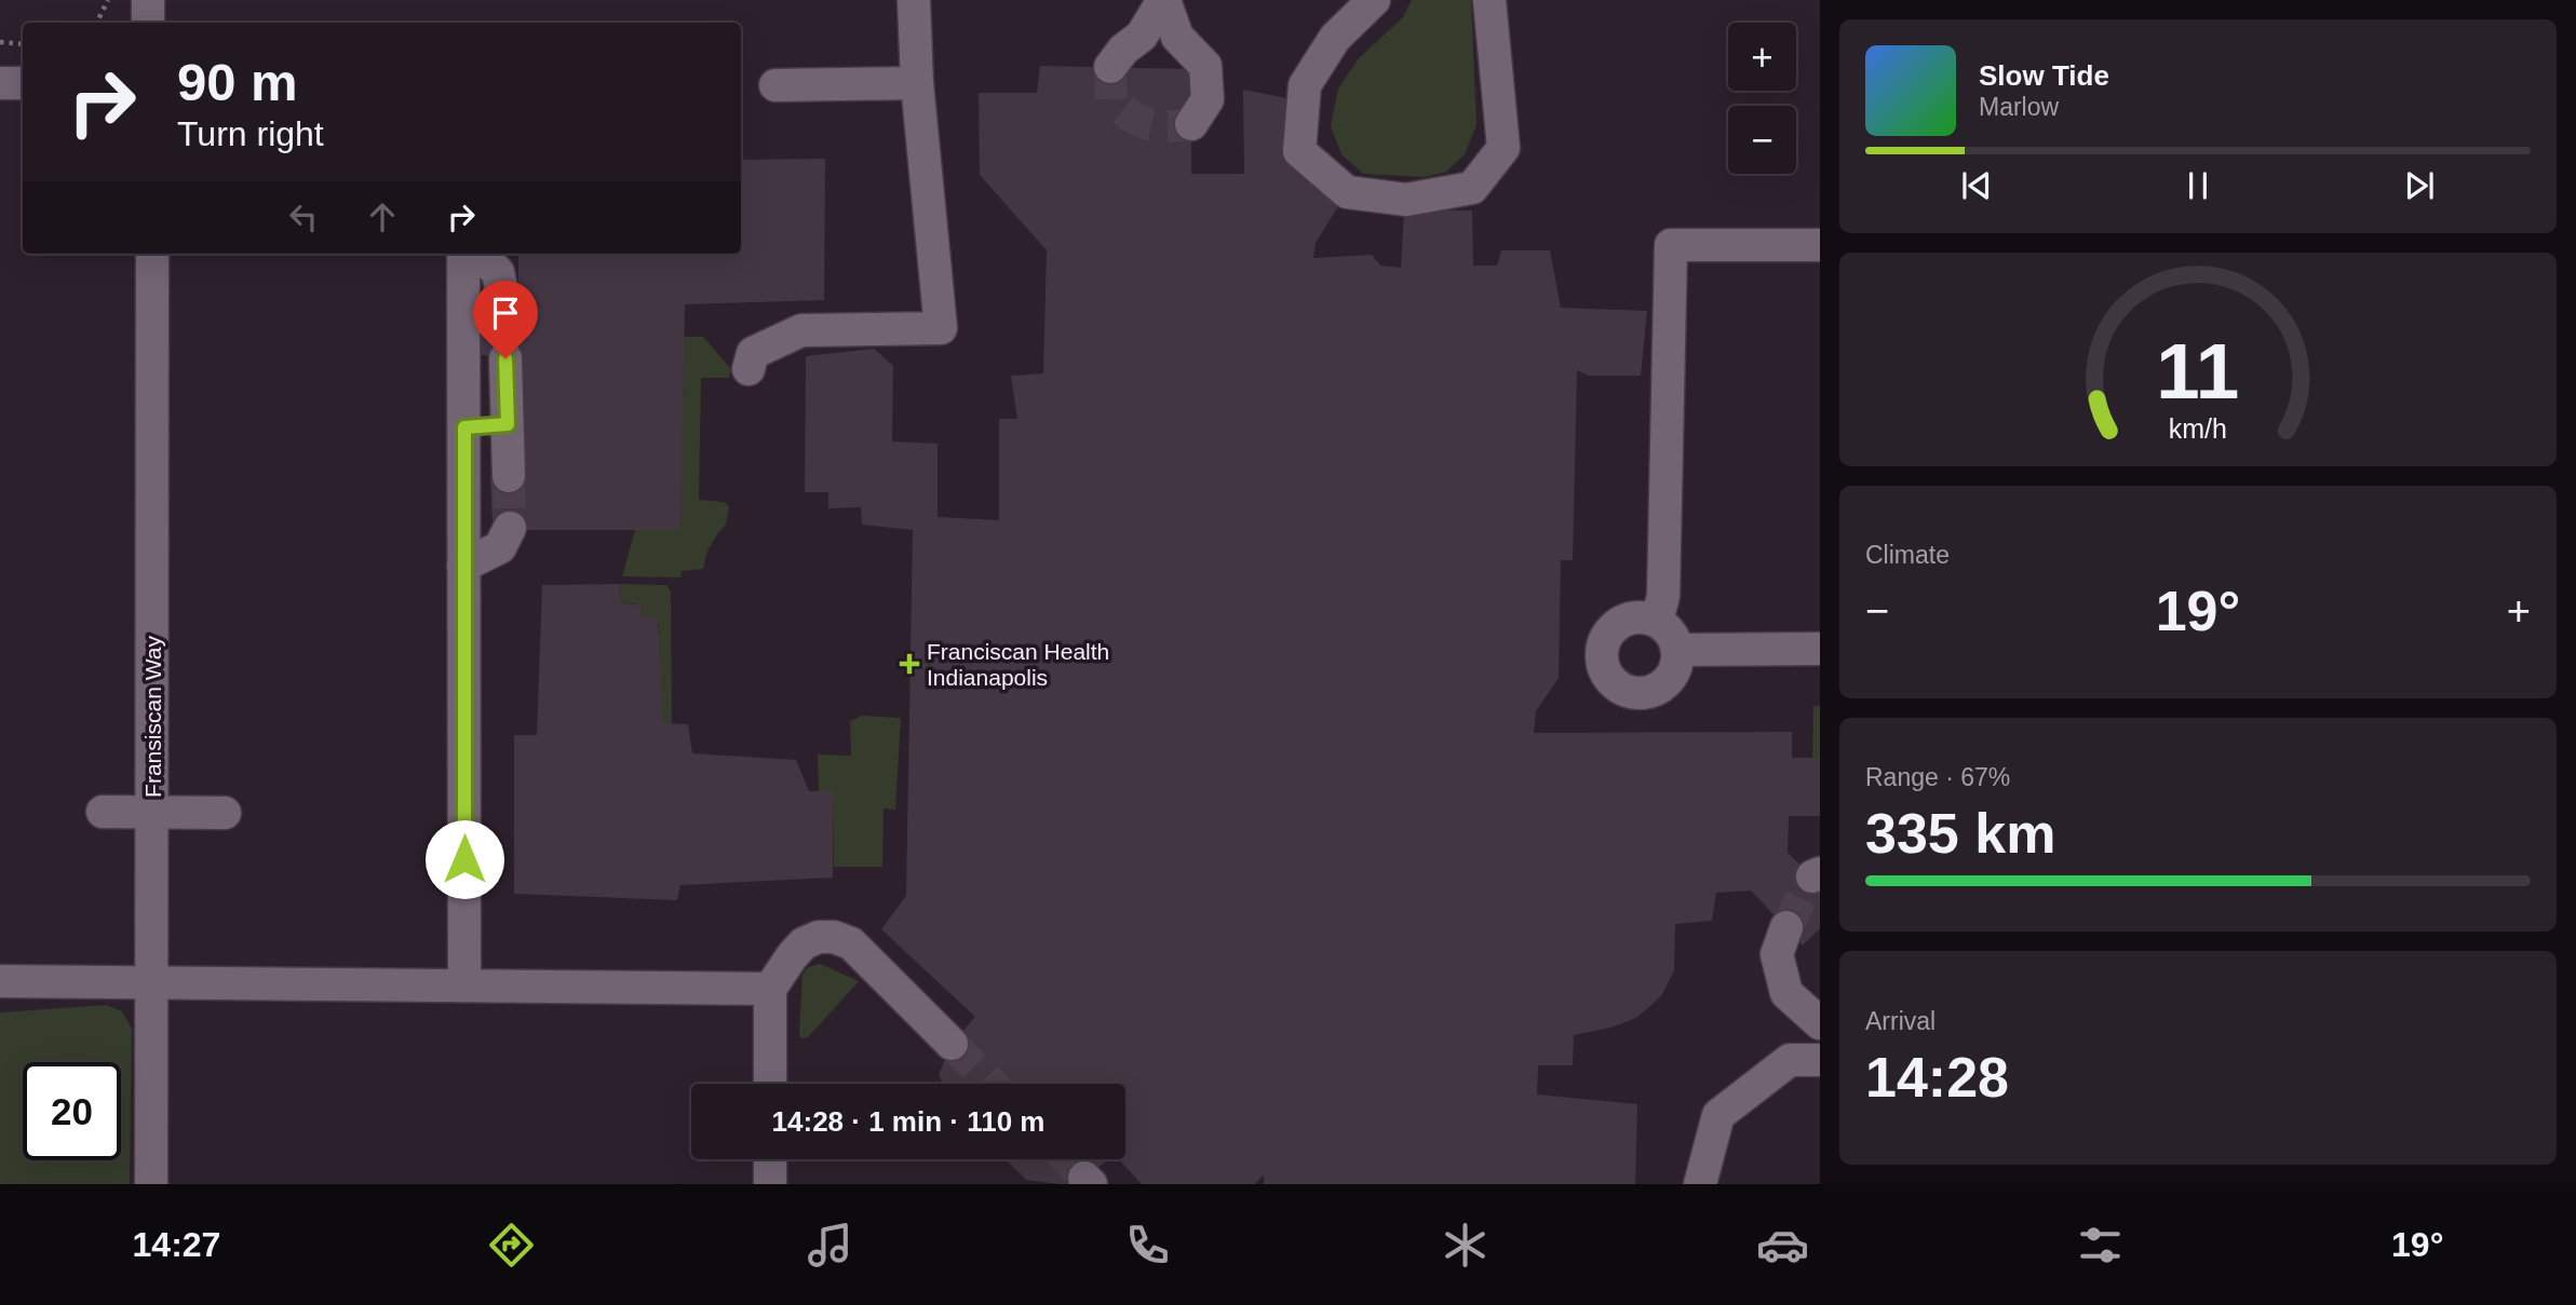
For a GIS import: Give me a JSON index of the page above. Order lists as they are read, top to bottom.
{
  "streets": {
    "street": ["Fransiscan Way"]
  },
  "places": {
    "health": ["Franciscan Health Indianapolis"]
  },
  "page": {
    "map_buttons": ["+", "−"],
    "turn": ["90 m", "Turn right"],
    "song": ["Slow Tide", "Marlow"],
    "tile": [
      "Climate",
      ["Range · 67%", "335 km"],
      ["Arrival", "14:28"]
    ],
    "heat": ["−", "19°", "+"],
    "limit": "20",
    "trip": "14:28 · 1 min · 110 m",
    "tabs": ["14:27", "19°"],
    "gauge": ["11", "km/h"]
  }
}
